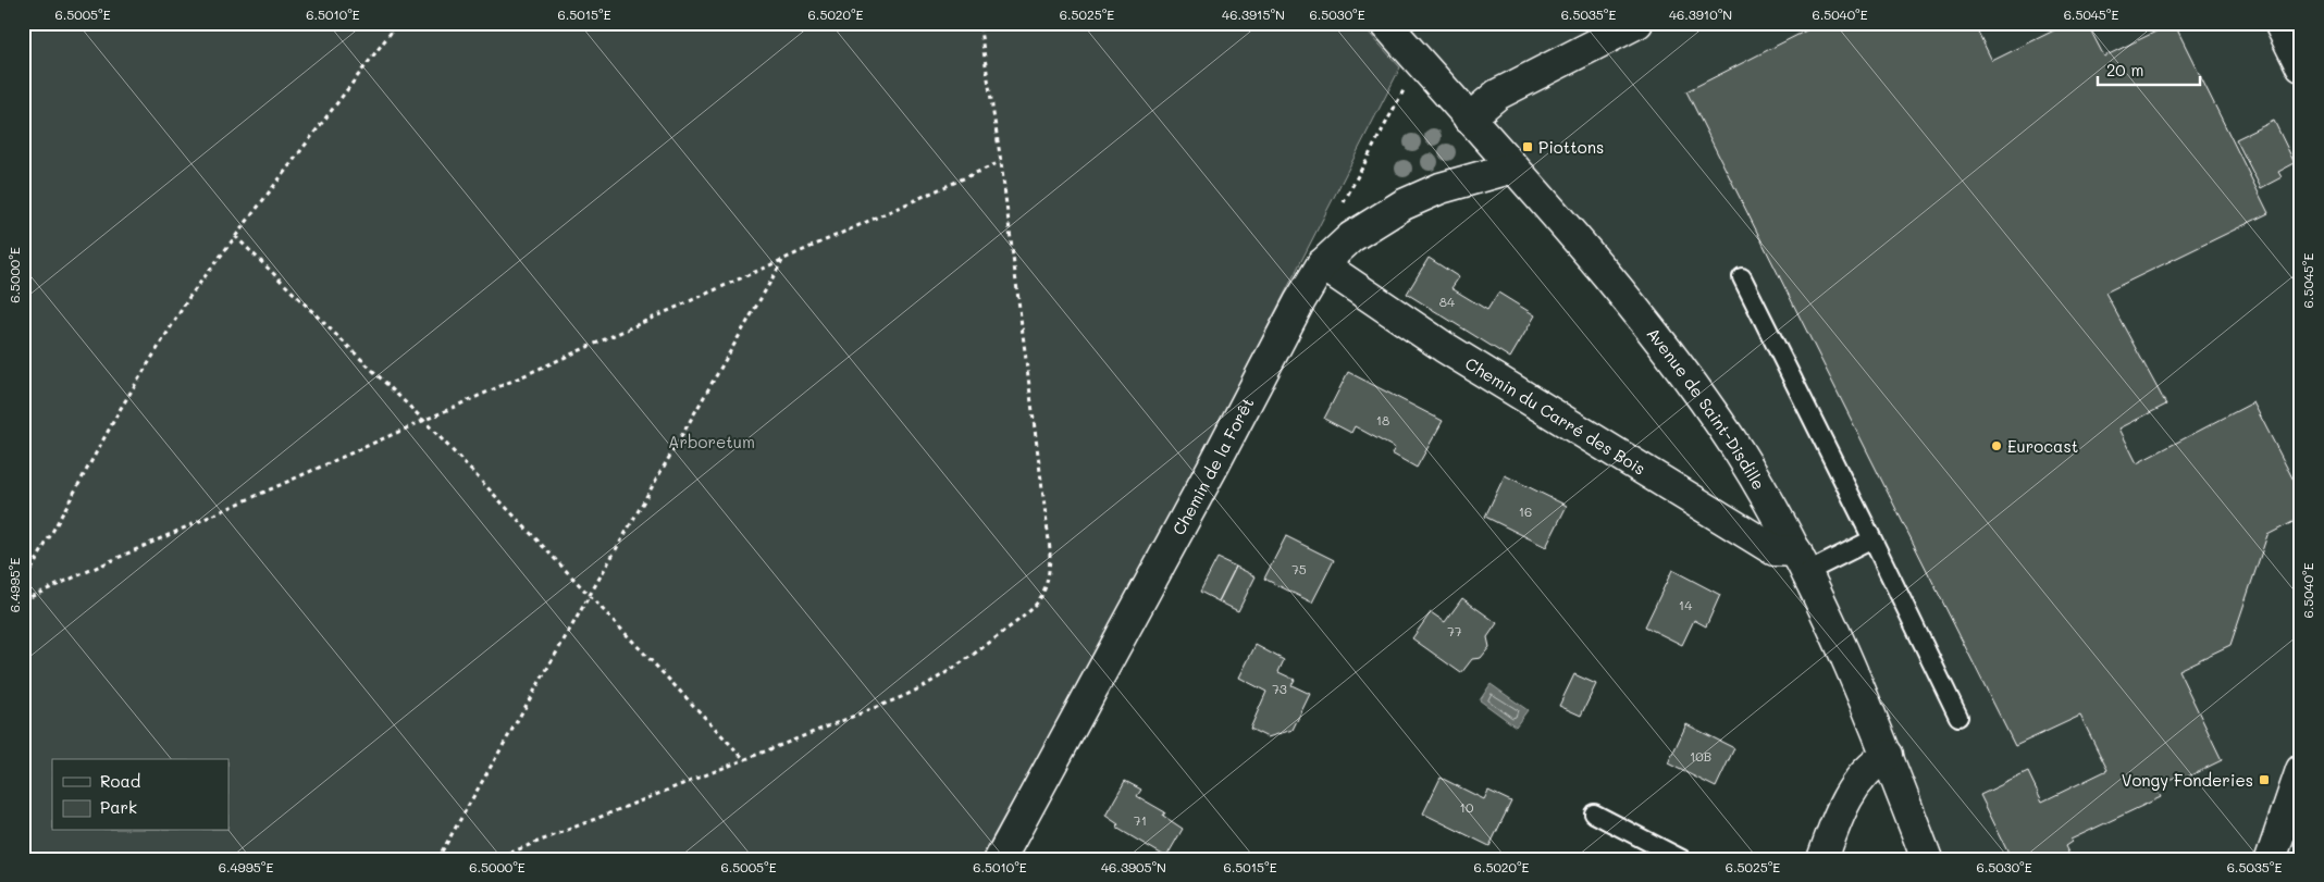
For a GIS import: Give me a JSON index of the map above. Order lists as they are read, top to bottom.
{
  "streets": {
    "street": ["Avenue de Saint-Disdille", "Chemin du Carré des Bois", "Chemin de la Forêt"]
  },
  "crossings": [
    ["Avenue de Saint-Disdille", "Chemin du Carré des Bois"],
    ["Avenue de Saint-Disdille", "Chemin de la Forêt"],
    ["Chemin du Carré des Bois", "Chemin de la Forêt"]
  ],
  "parks": ["Arboretum"],
  "places": {
    "transit": ["Piottons", "Vongy Fonderies"],
    "other": ["Eurocast"]
  },
  "house_numbers": [
    "84",
    "18",
    "16",
    "75",
    "14",
    "77",
    "73",
    "10B",
    "10",
    "71"
  ],
  "legend": ["Road", "Park"],
  "scale_bar": "20 m",
  "coordinates": [
    "6.5005°E",
    "6.5010°E",
    "6.5015°E",
    "6.5020°E",
    "6.5025°E",
    "46.3915°N",
    "6.5030°E",
    "6.5035°E",
    "46.3910°N",
    "6.5040°E",
    "6.5045°E",
    "6.5000°E",
    "6.4995°E",
    "46.3905°N"
  ]
}
